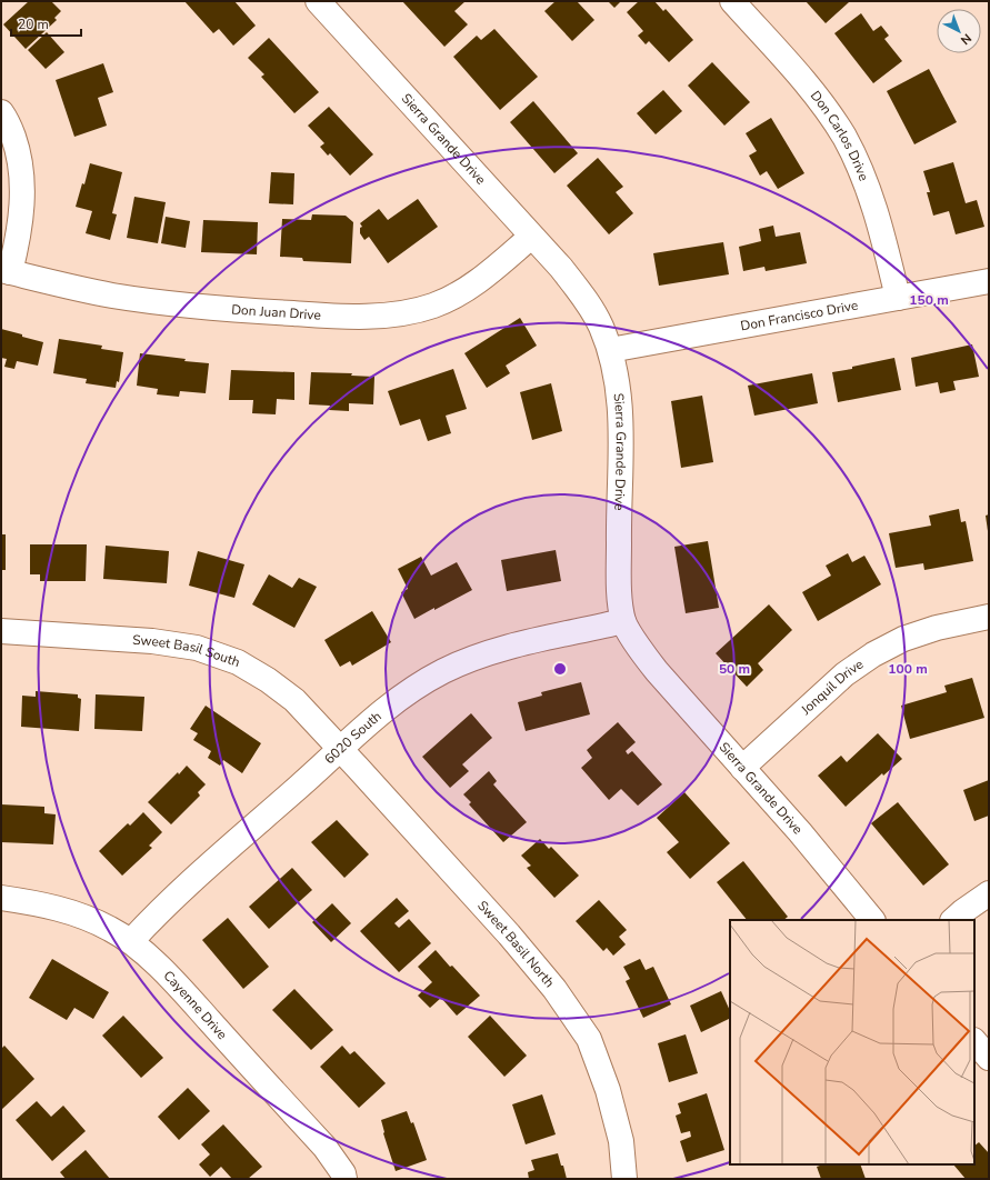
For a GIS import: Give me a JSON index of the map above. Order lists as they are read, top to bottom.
{
  "streets": {
    "street": [
      "Don Carlos Drive",
      "Sierra Grande Drive",
      "Don Juan Drive",
      "Don Francisco Drive",
      "Sweet Basil South",
      "Jonquil Drive",
      "6020 South",
      "Sweet Basil North",
      "Cayenne Drive"
    ]
  },
  "crossings": [
    ["Don Carlos Drive", "Don Francisco Drive"],
    ["Sierra Grande Drive", "Don Juan Drive"],
    ["Sierra Grande Drive", "Don Francisco Drive"],
    ["Sierra Grande Drive", "Jonquil Drive"],
    ["Sierra Grande Drive", "6020 South"],
    ["Sweet Basil South", "6020 South"],
    ["Sweet Basil South", "Sweet Basil North"],
    ["6020 South", "Sweet Basil North"],
    ["6020 South", "Cayenne Drive"]
  ],
  "scale_bar": "20 m",
  "north": "bottom right",
  "rings": ["150 m", "50 m", "100 m"]
}
